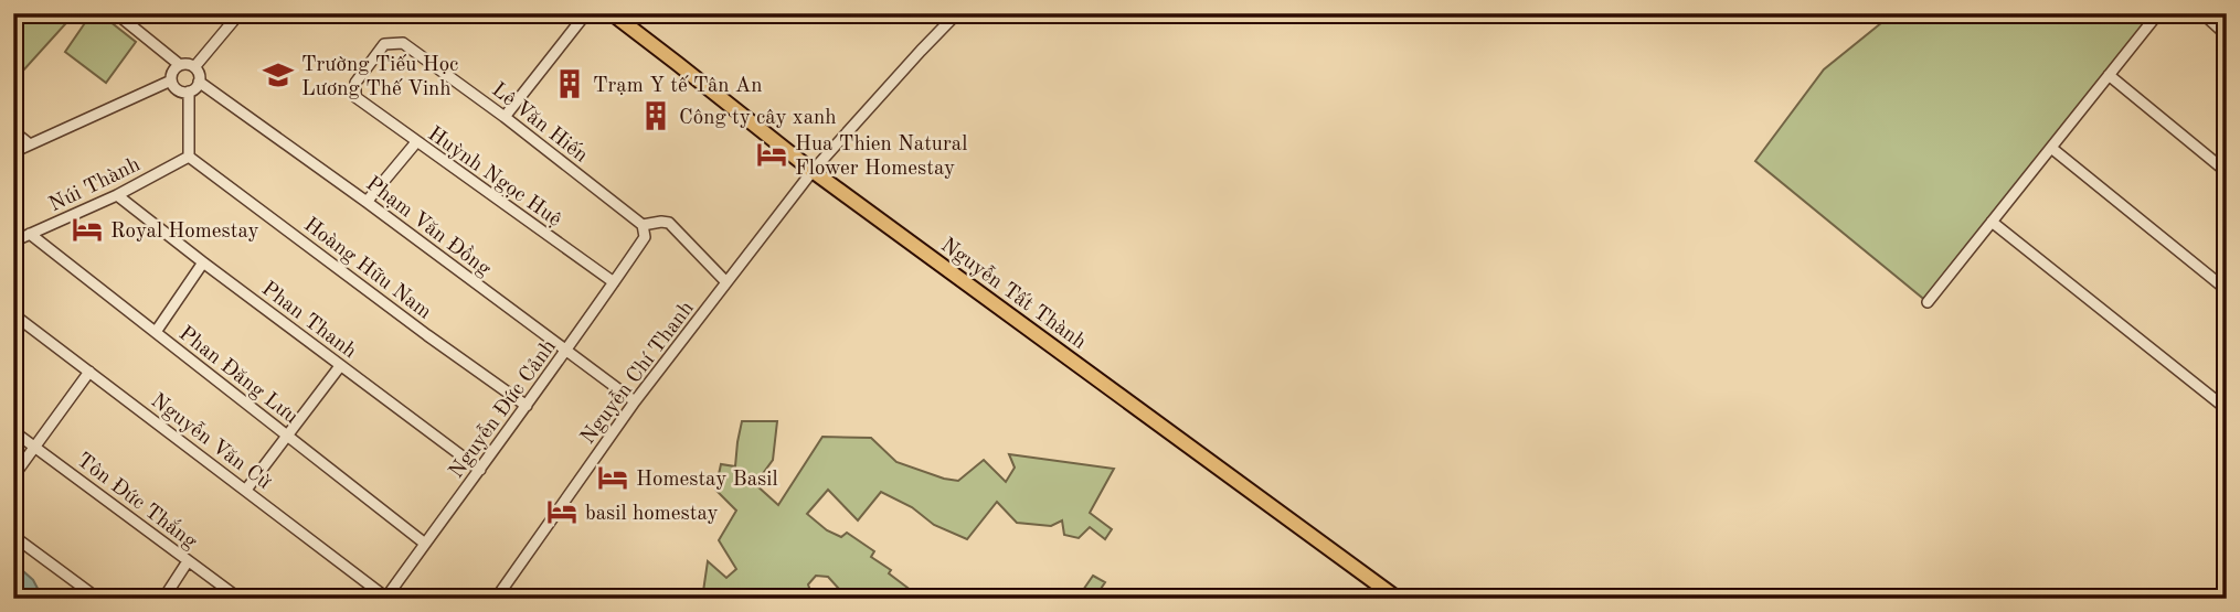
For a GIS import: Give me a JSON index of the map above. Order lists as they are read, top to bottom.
{
  "streets": {
    "main road": ["Nguyễn Tất Thành"],
    "street": [
      "Lê Văn Hiến",
      "Huỳnh Ngọc Huệ",
      "Núi Thành",
      "Phạm Văn Đồng",
      "Hoàng Hữu Nam",
      "Phan Thanh",
      "Nguyễn Chí Thanh",
      "Phan Đăng Lưu",
      "Nguyễn Đức Cảnh",
      "Nguyễn Văn Cừ",
      "Tôn Đức Thắng"
    ]
  },
  "crossings": [
    ["Lê Văn Hiến", "Huỳnh Ngọc Huệ"],
    ["Lê Văn Hiến", "Nguyễn Đức Cảnh"],
    ["Huỳnh Ngọc Huệ", "Nguyễn Đức Cảnh"],
    ["Núi Thành", "Hoàng Hữu Nam"],
    ["Núi Thành", "Phan Thanh"],
    ["Núi Thành", "Phan Đăng Lưu"],
    ["Phạm Văn Đồng", "Nguyễn Chí Thanh"],
    ["Phạm Văn Đồng", "Nguyễn Đức Cảnh"],
    ["Hoàng Hữu Nam", "Nguyễn Đức Cảnh"],
    ["Nguyễn Tất Thành", "Nguyễn Chí Thanh"],
    ["Phan Thanh", "Nguyễn Đức Cảnh"],
    ["Phan Đăng Lưu", "Nguyễn Đức Cảnh"],
    ["Nguyễn Đức Cảnh", "Nguyễn Văn Cừ"]
  ],
  "places": {
    "school or university": ["Trường Tiếu Học Lương Thế Vinh"],
    "building": ["Trạm Y tế Tân An", "Công ty cây xanh"],
    "hotel": [
      "Hua Thien Natural Flower Homestay",
      "Royal Homestay",
      "Homestay Basil",
      "basil homestay"
    ]
  }
}
